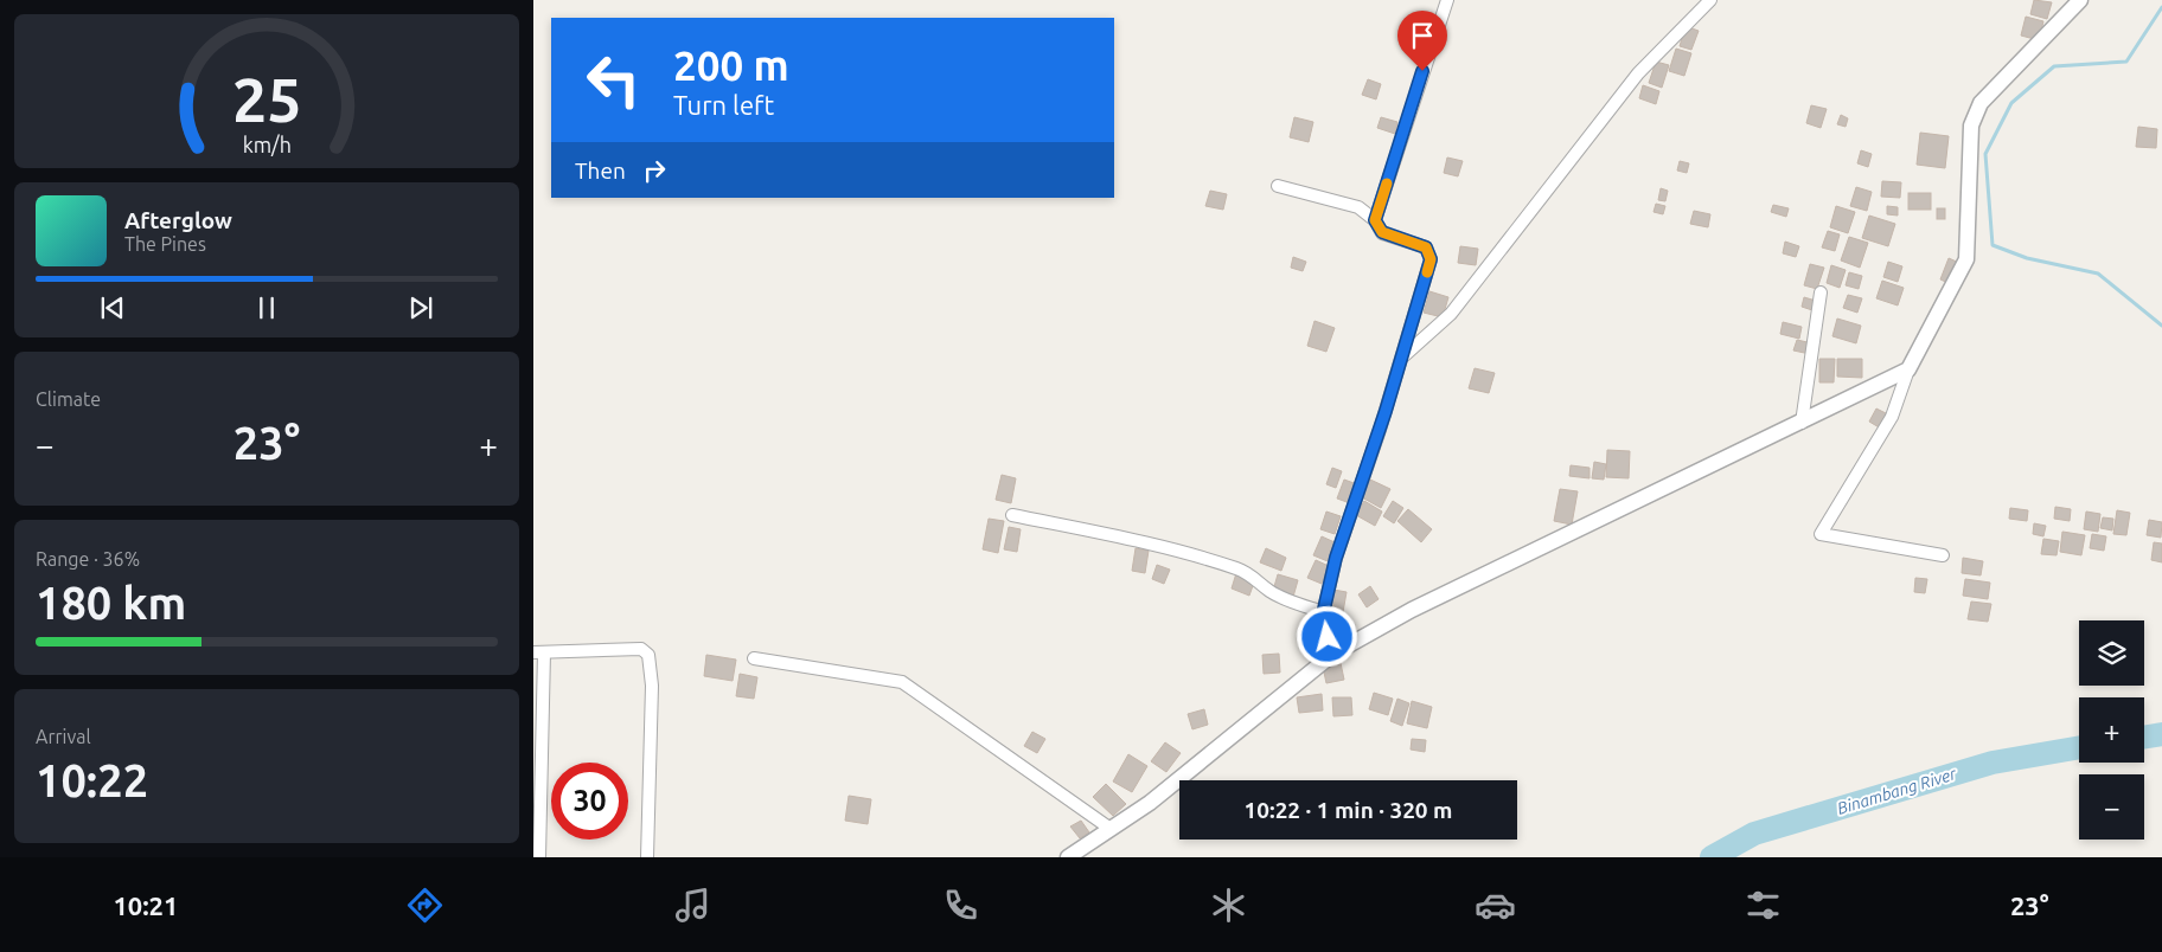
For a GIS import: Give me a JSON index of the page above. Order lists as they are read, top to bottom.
{
  "water": ["Binambang River"],
  "page": {
    "turn": ["200 m", "Turn left"],
    "then": "Then",
    "song": ["Afterglow", "The Pines"],
    "tile": [
      "Climate",
      ["Range · 36%", "180 km"],
      ["Arrival", "10:22"]
    ],
    "heat": ["−", "23°", "+"],
    "map_buttons": ["+", "−"],
    "limit": "30",
    "trip": "10:22 · 1 min · 320 m",
    "tabs": ["10:21", "23°"],
    "gauge": ["25", "km/h"]
  }
}
